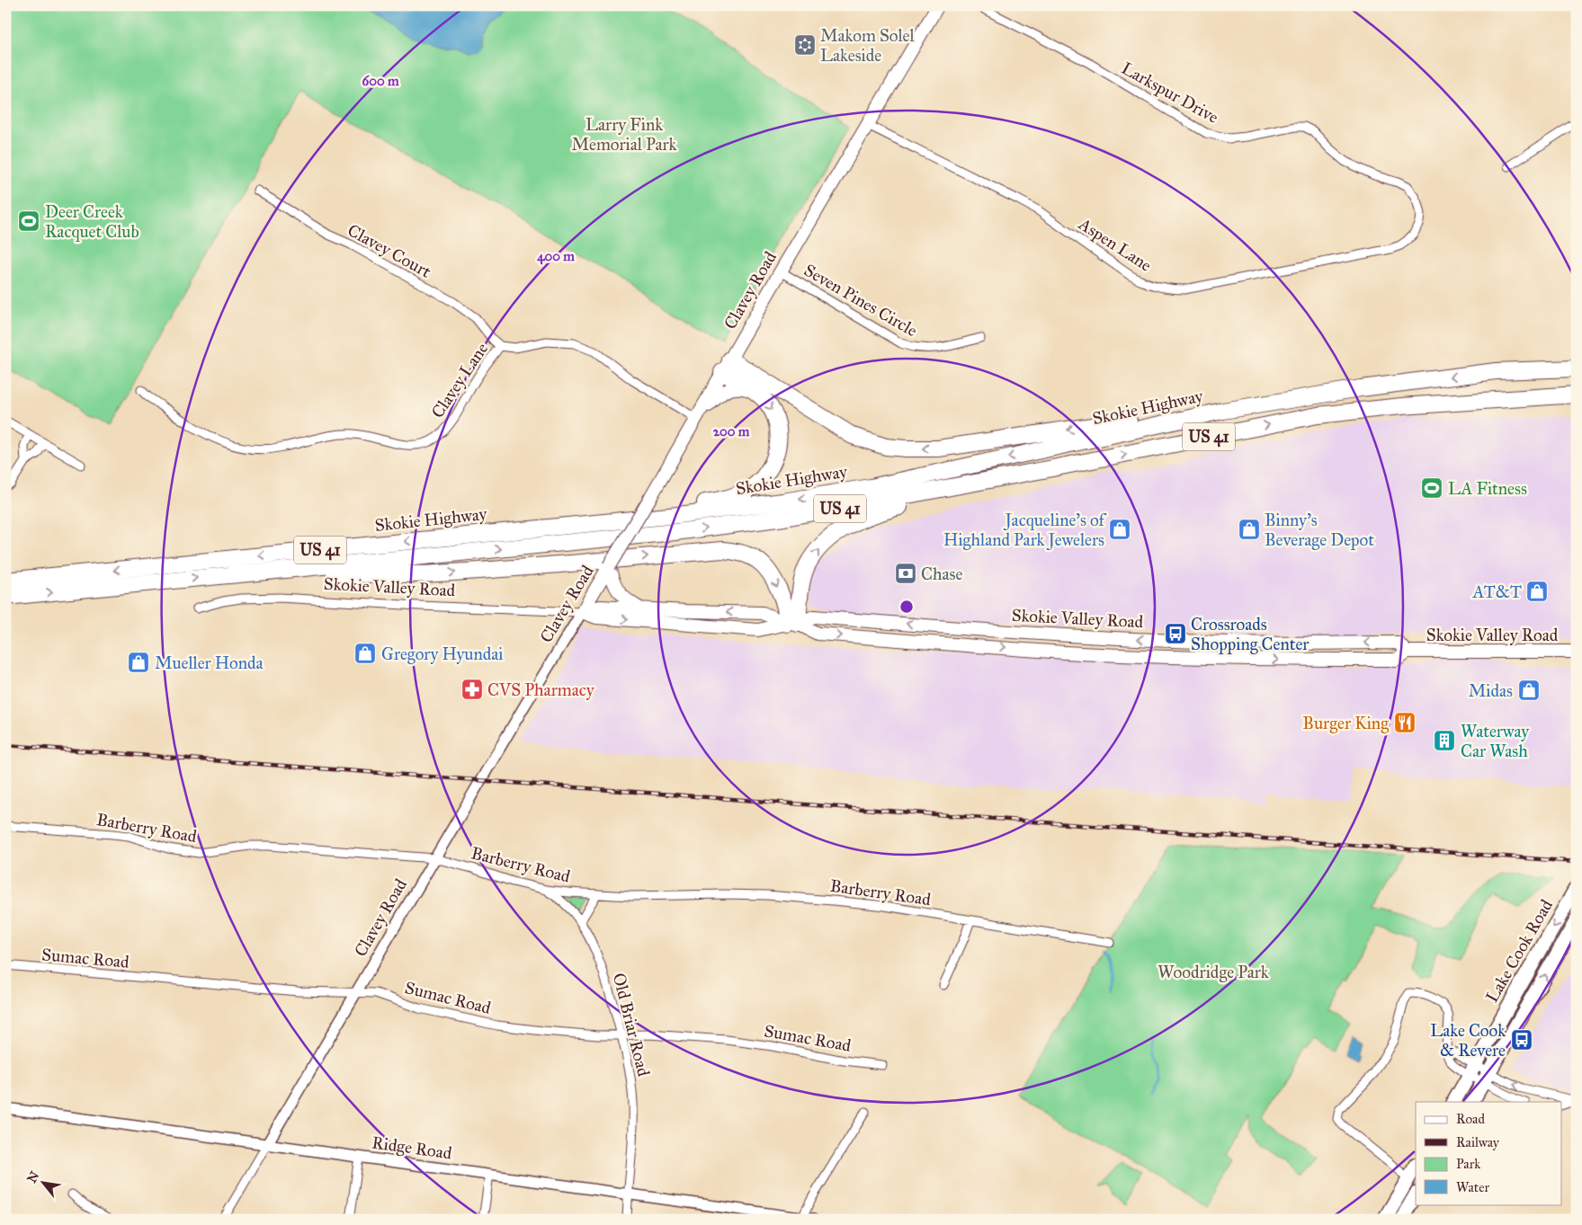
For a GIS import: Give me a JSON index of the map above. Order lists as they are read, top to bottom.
{
  "streets": {
    "highway": ["Skokie Highway", "US 41"],
    "main road": ["Clavey Road", "Skokie Valley Road", "Lake Cook Road"],
    "street": [
      "Larkspur Drive",
      "Aspen Lane",
      "Clavey Court",
      "Seven Pines Circle",
      "Clavey Lane",
      "Barberry Road",
      "Sumac Road",
      "Old Briar Road",
      "Ridge Road"
    ]
  },
  "crossings": [
    ["Larkspur Drive", "Aspen Lane"],
    ["Aspen Lane", "Clavey Road"],
    ["Clavey Court", "Clavey Lane"],
    ["Clavey Road", "Seven Pines Circle"],
    ["Clavey Road", "Clavey Lane"],
    ["Clavey Road", "Skokie Valley Road"],
    ["Clavey Road", "Barberry Road"],
    ["Clavey Road", "Sumac Road"],
    ["Clavey Road", "Ridge Road"],
    ["Barberry Road", "Old Briar Road"],
    ["Sumac Road", "Old Briar Road"],
    ["Old Briar Road", "Ridge Road"]
  ],
  "parks": ["Larry Fink Memorial Park", "Woodridge Park"],
  "places": {
    "synagogue": ["Makom Solel Lakeside"],
    "sports": ["Deer Creek Racquet Club", "LA Fitness"],
    "shop": [
      "Jacqueline's of Highland Park Jewelers",
      "Binny's Beverage Depot",
      "AT&T",
      "Gregory Hyundai",
      "Mueller Honda",
      "Midas"
    ],
    "bank": ["Chase"],
    "bus stop": ["Crossroads Shopping Center", "Lake Cook & Revere"],
    "pharmacy": ["CVS Pharmacy"],
    "restaurant": ["Burger King"],
    "building": ["Waterway Car Wash"]
  },
  "legend": [
    "Road",
    "Railway",
    "Park",
    "Water"
  ],
  "north": "top left",
  "rings": ["600 m", "400 m", "200 m"]
}
